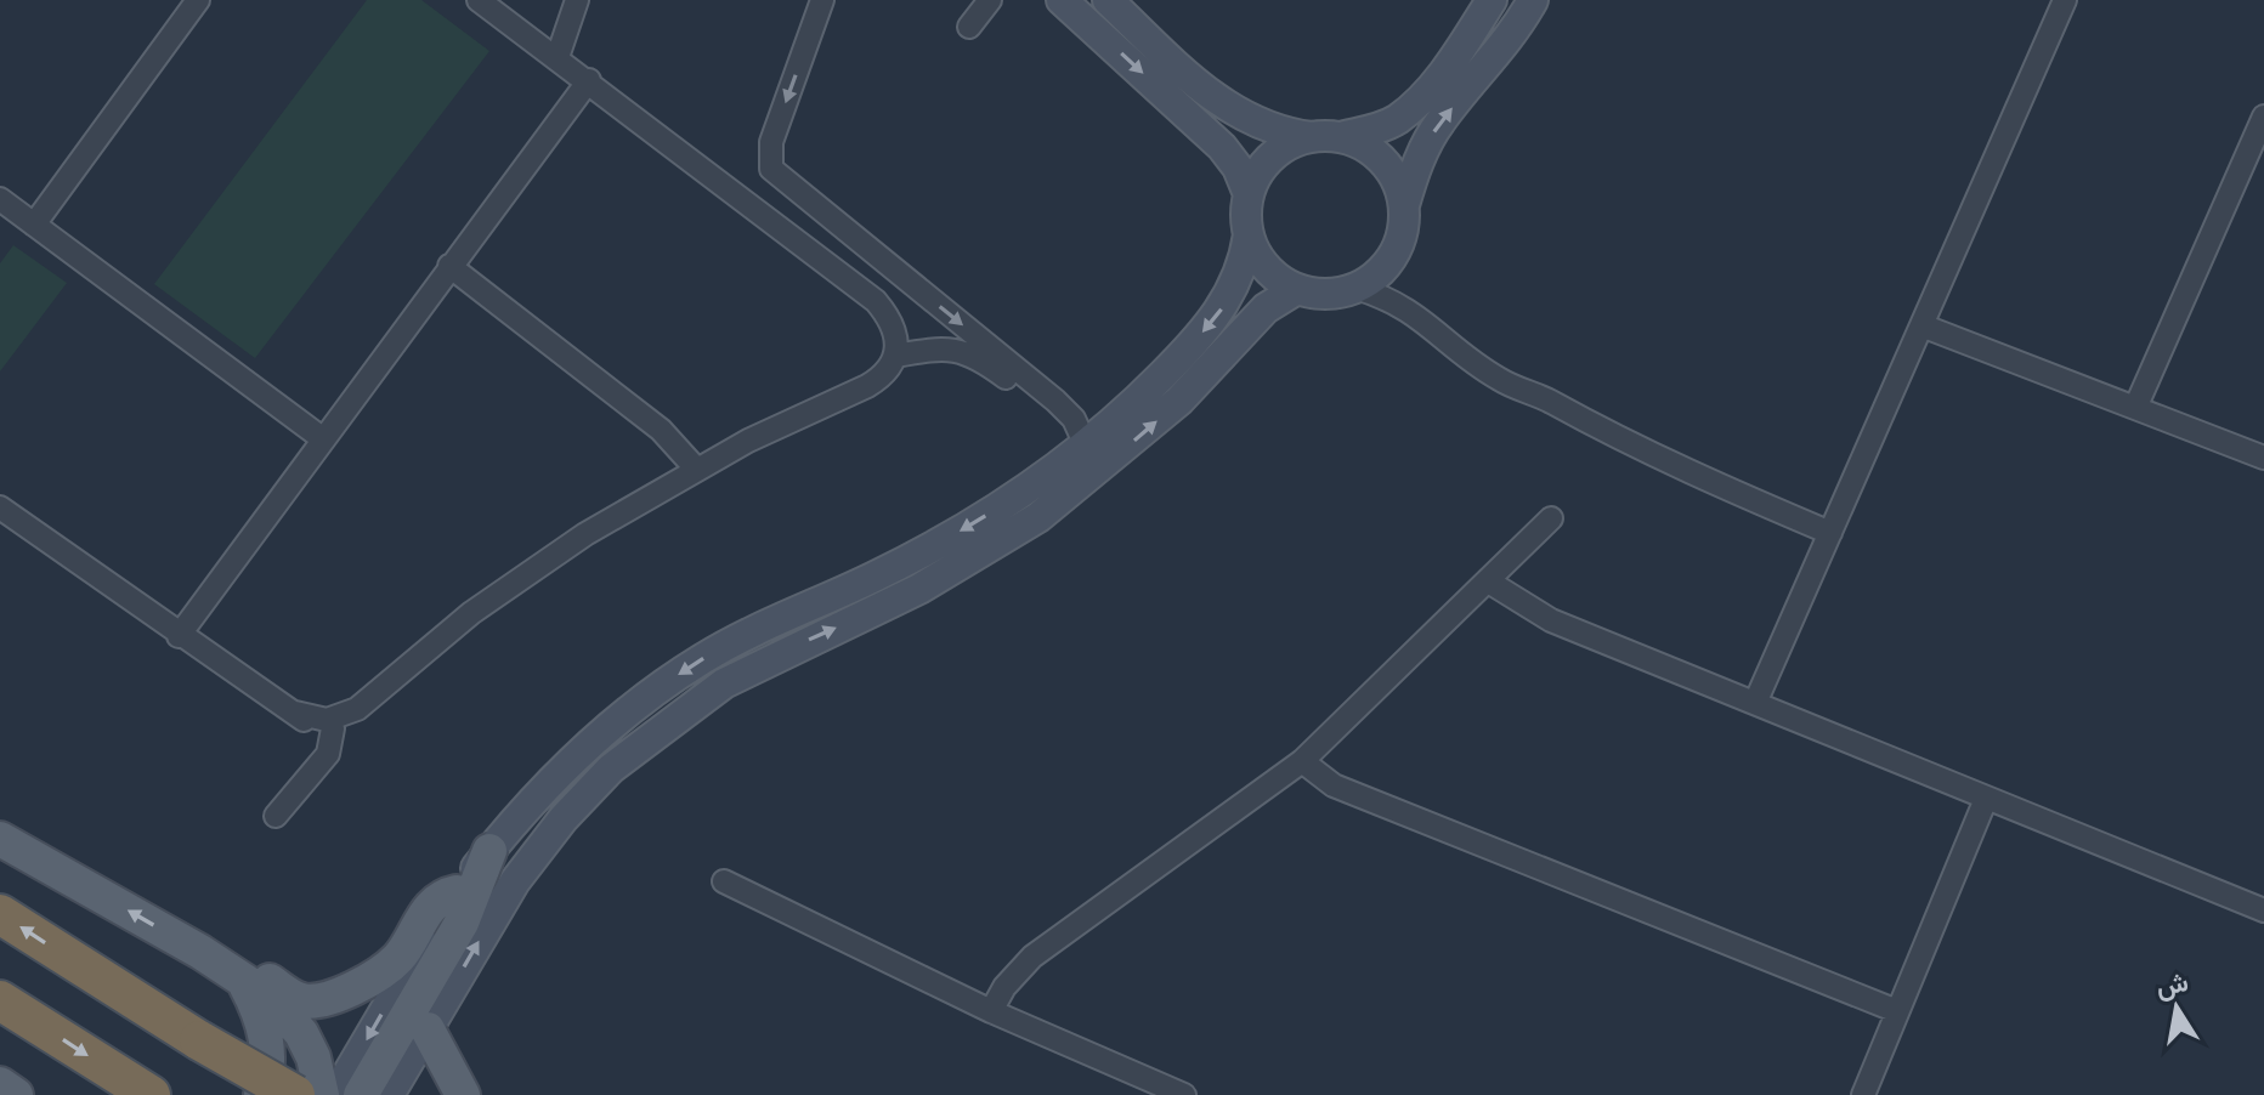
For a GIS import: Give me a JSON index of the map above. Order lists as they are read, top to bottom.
{
  "north": "top"
}
